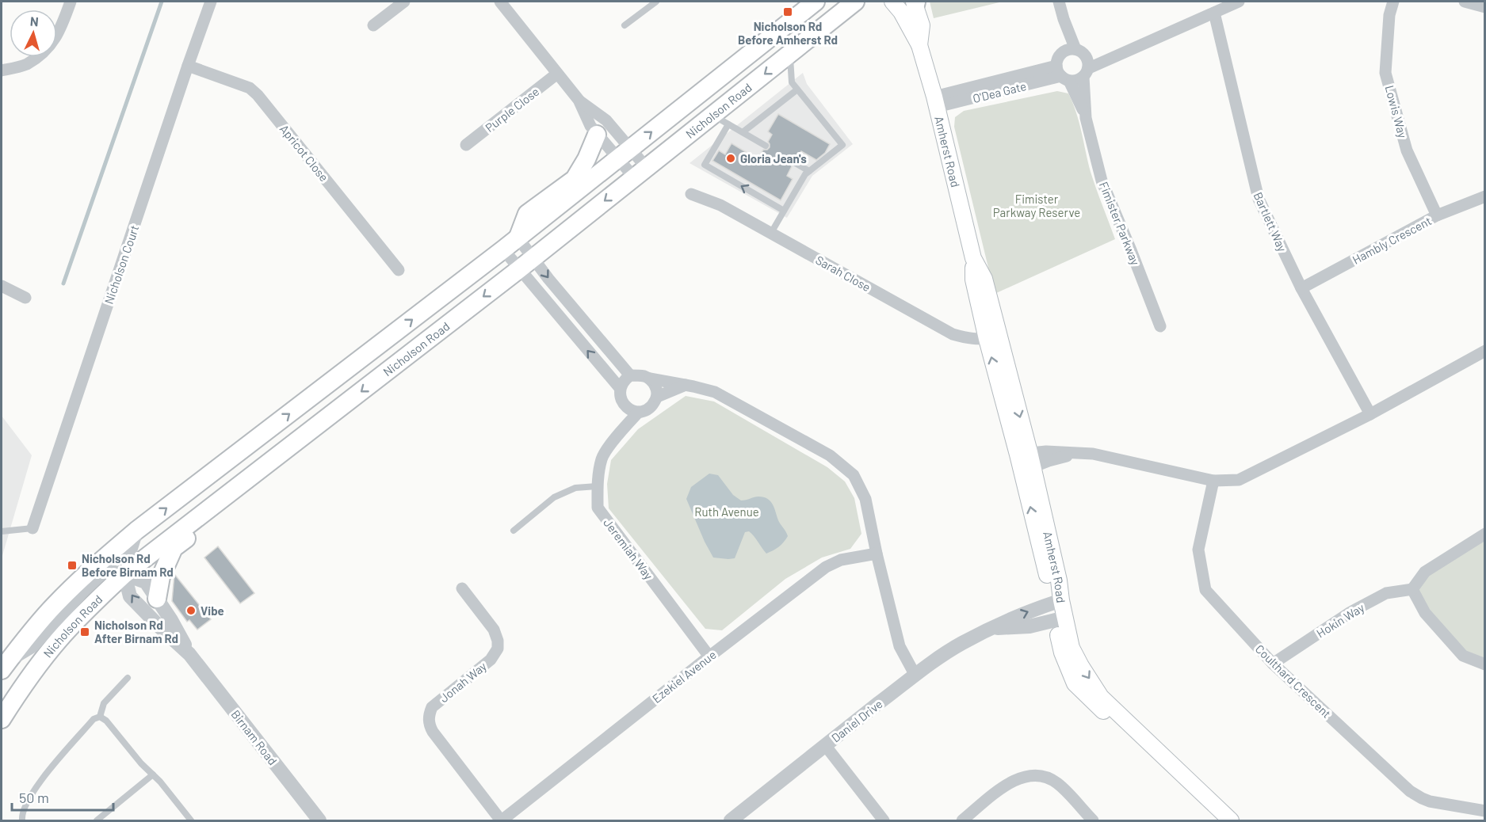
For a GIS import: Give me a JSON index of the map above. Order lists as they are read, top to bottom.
{
  "streets": {
    "main road": ["Nicholson Road", "Amherst Road"],
    "street": [
      "O'Dea Gate",
      "Purple Close",
      "Lowis Way",
      "Apricot Close",
      "Bartlett Way",
      "Fimister Parkway",
      "Hambly Crescent",
      "Nicholson Court",
      "Sarah Close",
      "Jeremiah Way",
      "Hokin Way",
      "Ezekiel Avenue",
      "Coulthard Crescent",
      "Jonah Way",
      "Daniel Drive",
      "Birnam Road"
    ]
  },
  "crossings": [
    ["O'Dea Gate", "Amherst Road"],
    ["O'Dea Gate", "Fimister Parkway"],
    ["Nicholson Road", "Birnam Road"],
    ["Lowis Way", "Hambly Crescent"],
    ["Amherst Road", "Sarah Close"],
    ["Amherst Road", "Daniel Drive"],
    ["Apricot Close", "Nicholson Court"],
    ["Bartlett Way", "Hambly Crescent"],
    ["Jeremiah Way", "Ezekiel Avenue"],
    ["Hokin Way", "Coulthard Crescent"],
    ["Ezekiel Avenue", "Jonah Way"]
  ],
  "parks": ["Fimister Parkway Reserve", "Ruth Avenue"],
  "places": {
    "transit": ["Nicholson Rd Before Amherst Rd", "Nicholson Rd Before Birnam Rd", "Nicholson Rd After Birnam Rd"],
    "other": ["Gloria Jean's", "Vibe"]
  },
  "scale_bar": "50 m",
  "north": "top"
}
